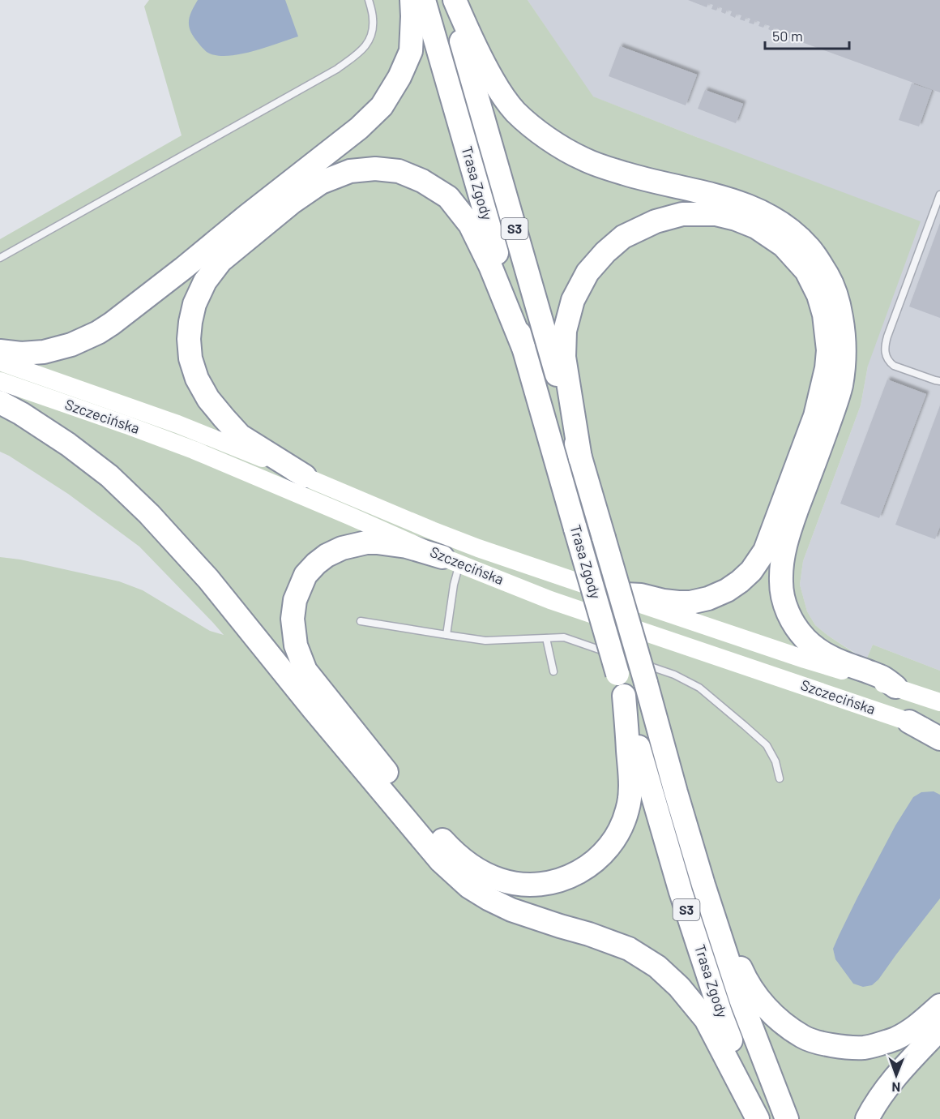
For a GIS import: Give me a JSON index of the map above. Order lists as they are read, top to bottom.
{
  "streets": {
    "highway": ["Trasa Zgody", "S3"],
    "main road": ["Szczecińska"]
  },
  "scale_bar": "50 m",
  "north": "bottom"
}
